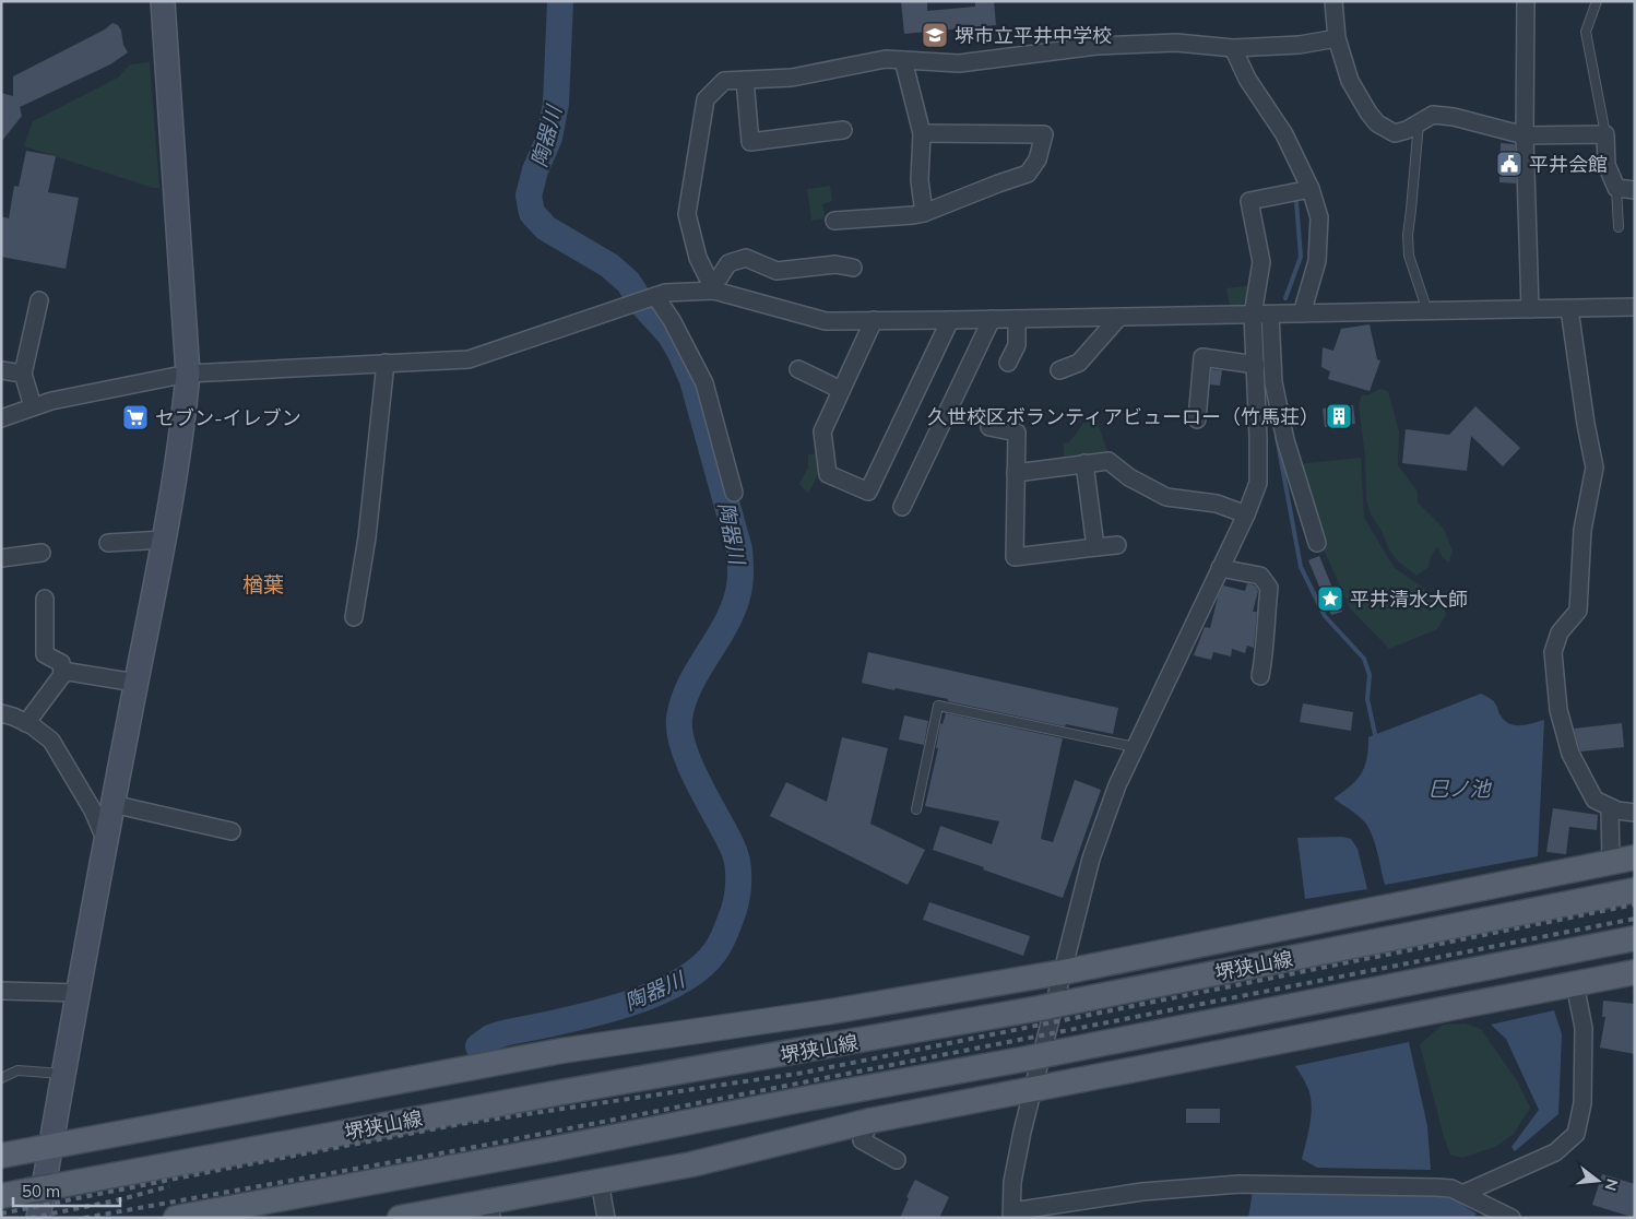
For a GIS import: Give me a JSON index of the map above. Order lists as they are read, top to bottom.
{
  "streets": {
    "main road": ["堺狭山線"]
  },
  "districts": ["楢葉"],
  "water": ["陶器川", "巳ノ池"],
  "places": {
    "school or university": ["堺市立平井中学校"],
    "public building": ["平井会館"],
    "building": ["久世校区ボランティアビューロー（竹馬荘）"],
    "supermarket": ["セブン-イレブン"],
    "place": ["平井清水大師"]
  },
  "scale_bar": "50 m",
  "north": "right"
}
